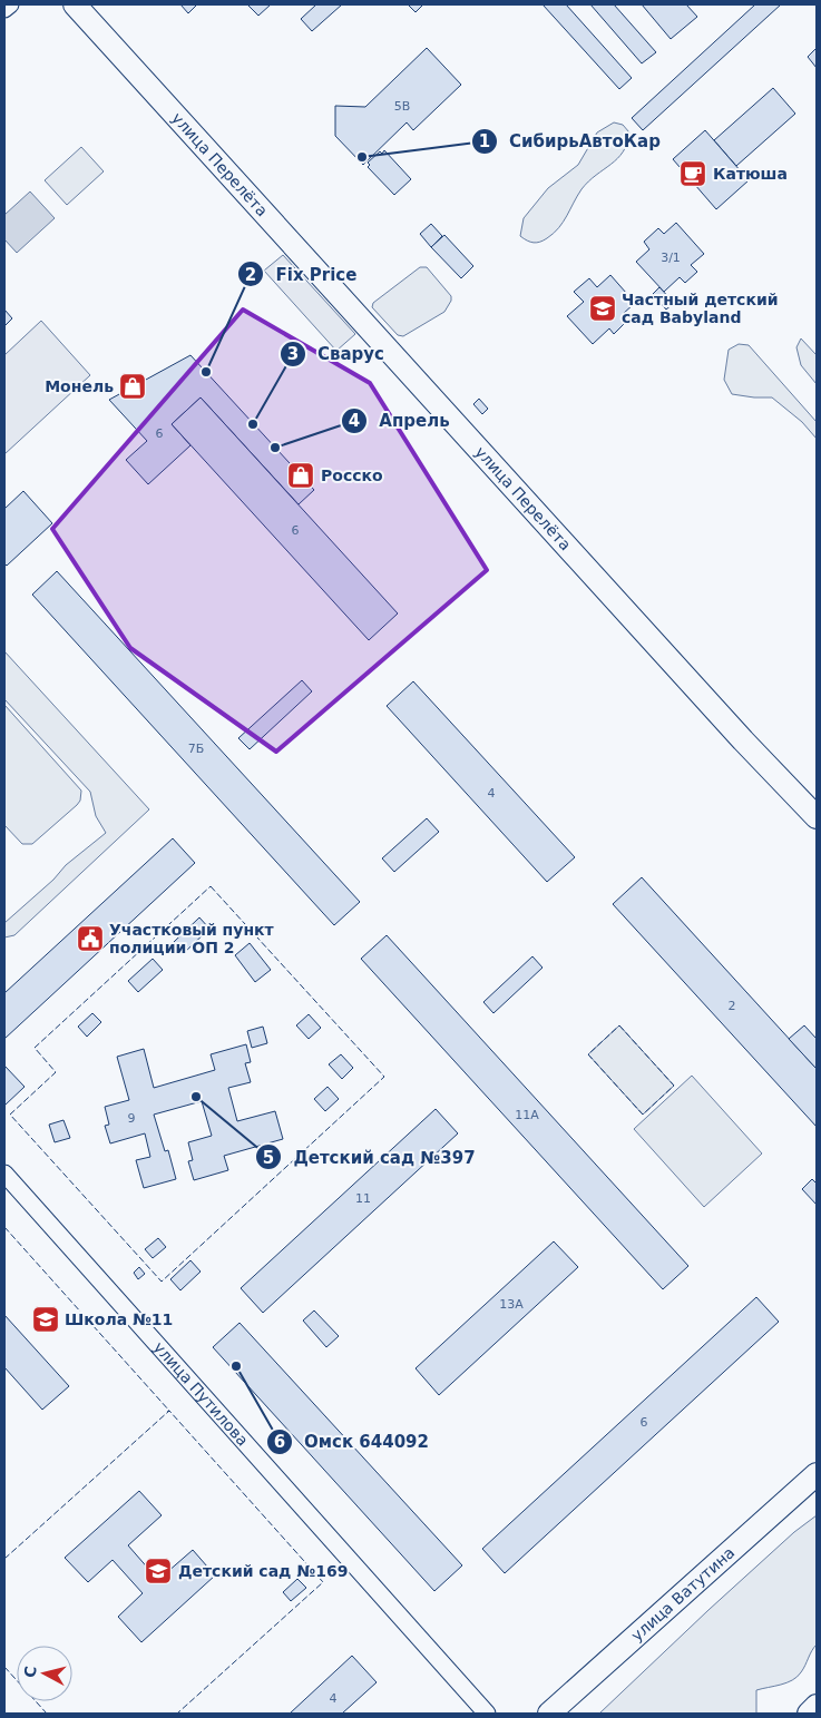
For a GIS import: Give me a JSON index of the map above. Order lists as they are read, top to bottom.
{
  "streets": {
    "main road": ["улица Перелёта", "улица Ватутина"],
    "street": ["улица Путилова"]
  },
  "places": {
    "other": [
      "СибирьАвтоКар",
      "Fix Price",
      "Сварус",
      "Апрель",
      "Детский сад №397",
      "Омск 644092"
    ],
    "cafe": ["Катюша"],
    "school or university": ["Частный детский сад Babyland", "Школа №11", "Детский сад №169"],
    "shop": ["Монель", "Росско"],
    "public building": ["Участковый пункт полиции ОП 2"]
  },
  "house_numbers": [
    "5В",
    "3/1",
    "6",
    "6",
    "7Б",
    "4",
    "2",
    "11А",
    "9",
    "11",
    "13А",
    "6",
    "4"
  ],
  "north": "left"
}
